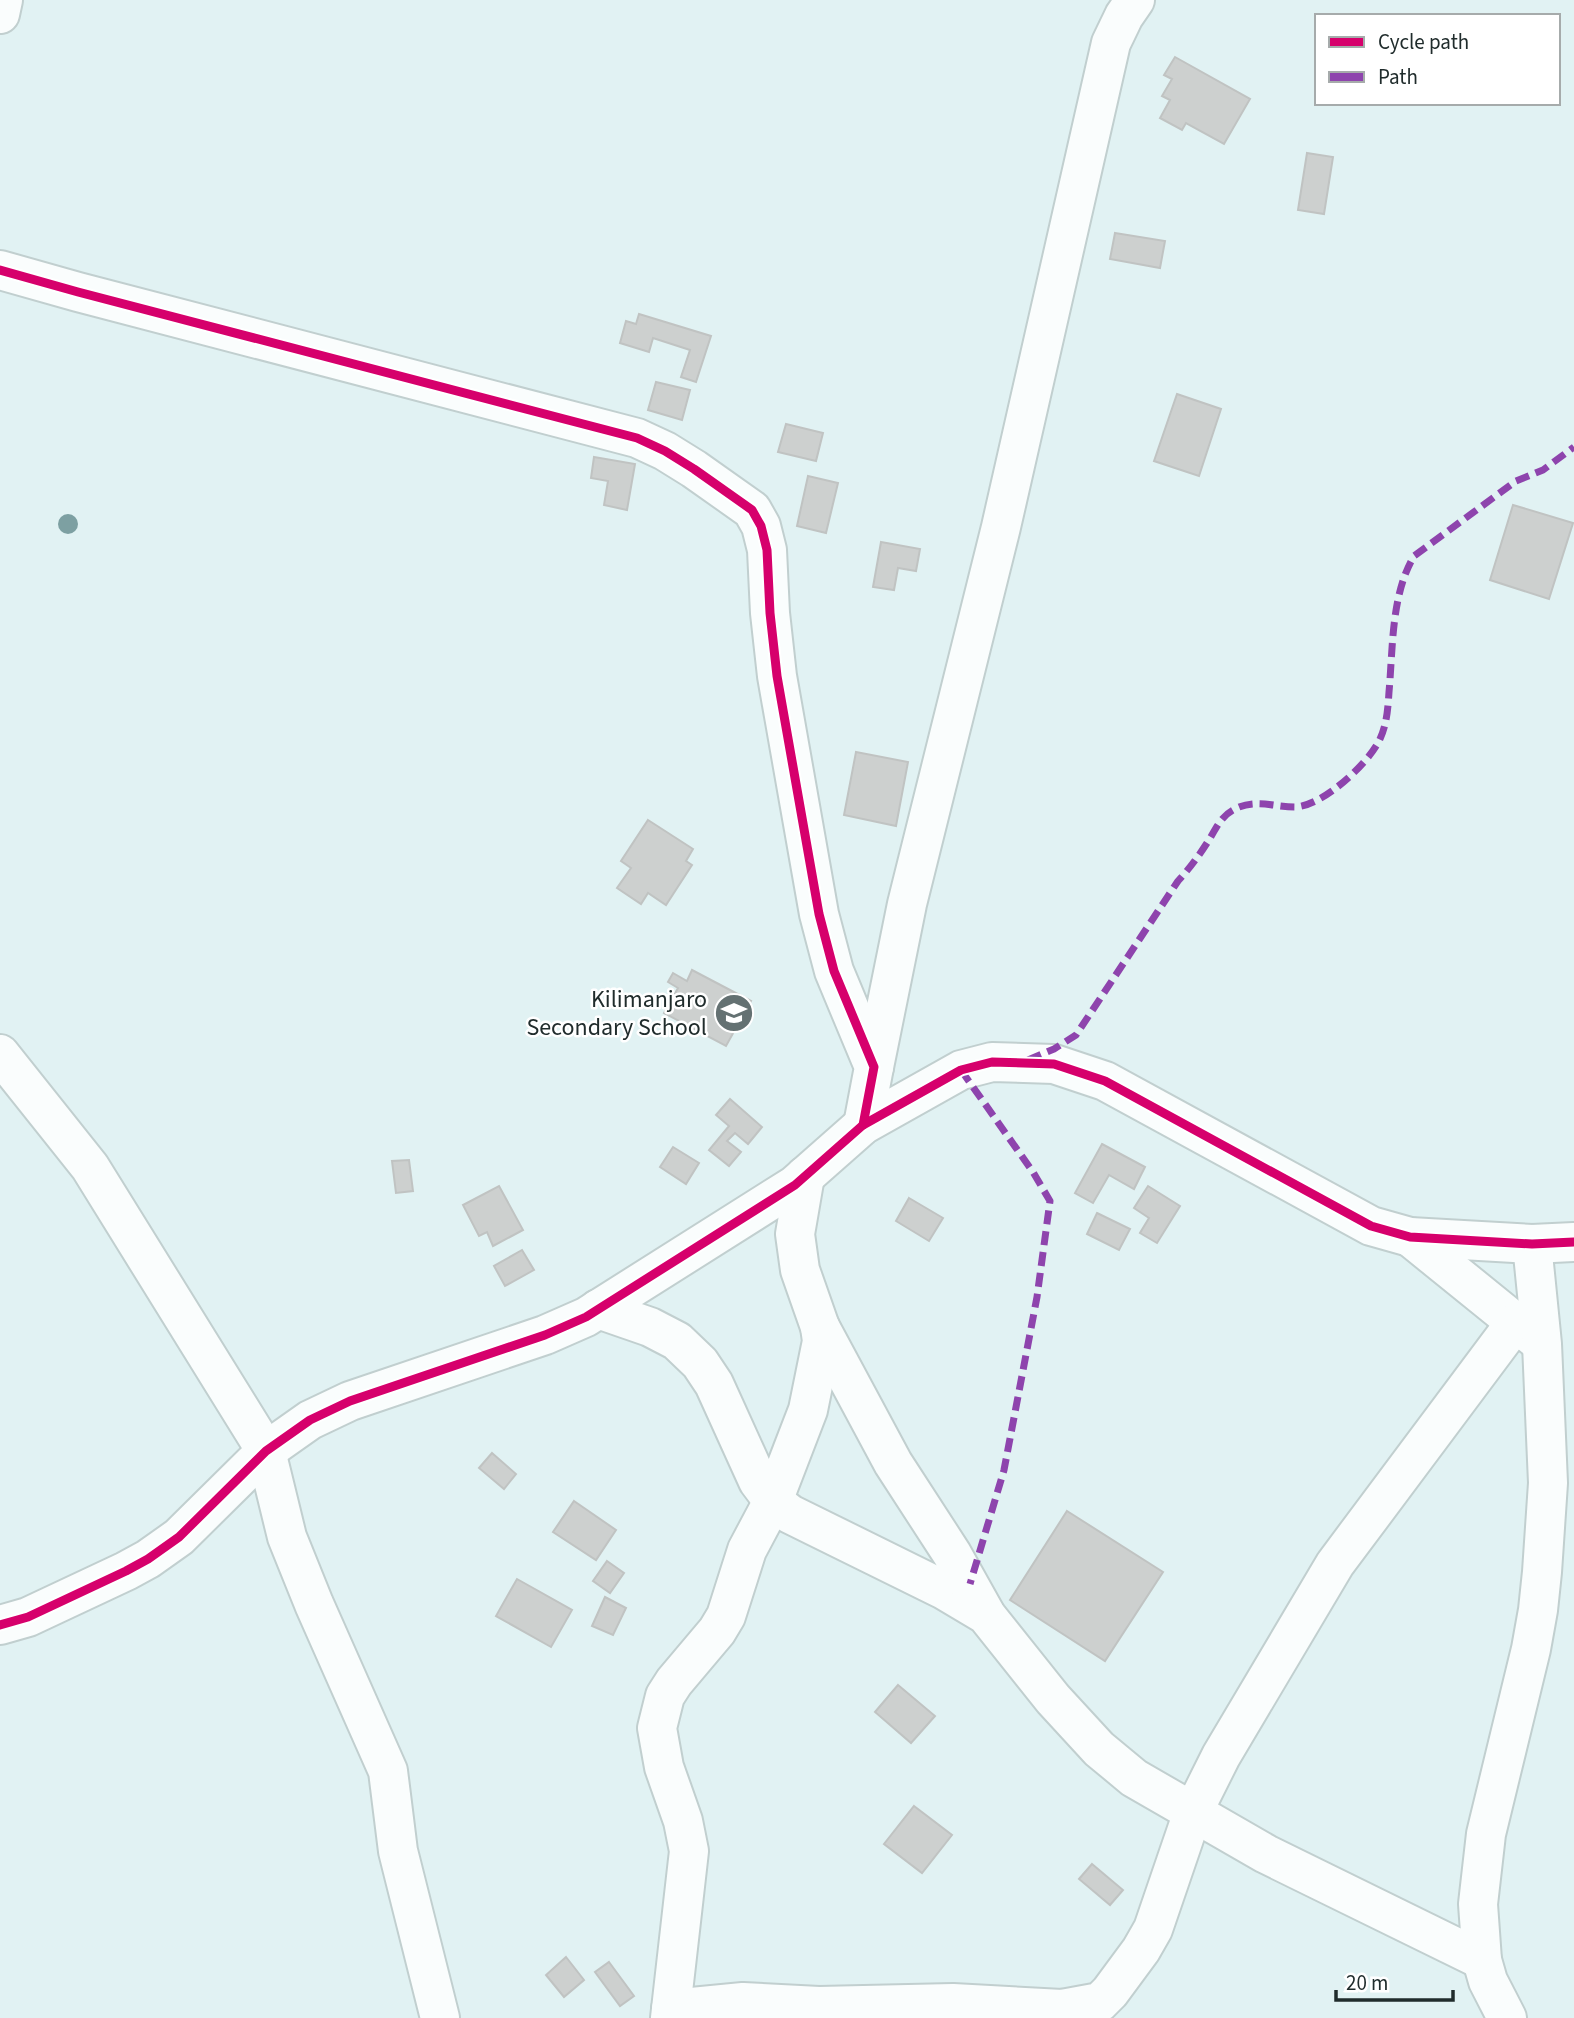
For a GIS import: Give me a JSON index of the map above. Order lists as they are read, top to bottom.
{
  "places": {
    "school or university": ["Kilimanjaro Secondary School"]
  },
  "legend": ["Cycle path", "Path"],
  "scale_bar": "20 m"
}
